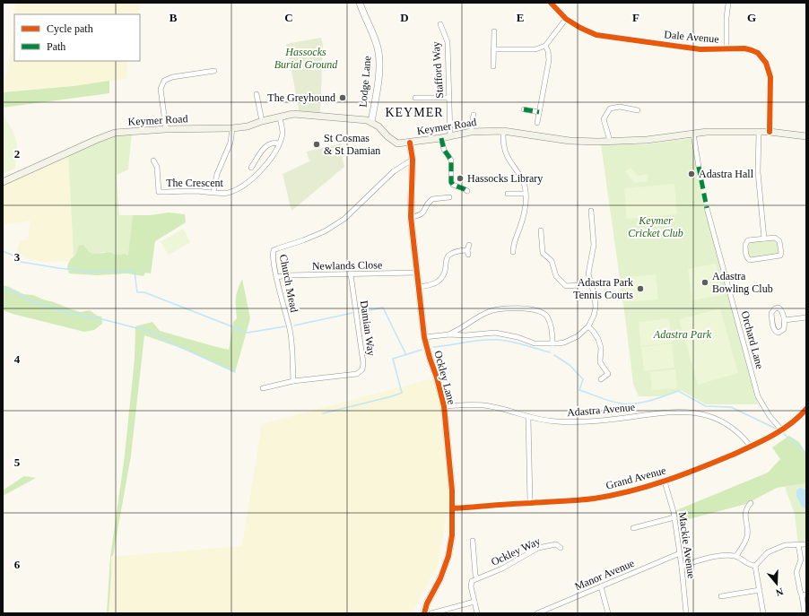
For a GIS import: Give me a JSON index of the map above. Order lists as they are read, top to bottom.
{
  "streets": {
    "main road": ["Keymer Road"],
    "street": [
      "Dale Avenue",
      "Stafford Way",
      "Lodge Lane",
      "The Crescent",
      "Newlands Close",
      "Church Mead",
      "Damian Way",
      "Orchard Lane",
      "Ockley Lane",
      "Adastra Avenue",
      "Grand Avenue",
      "Mackie Avenue",
      "Ockley Way",
      "Manor Avenue"
    ]
  },
  "crossings": [
    ["Dale Avenue", "Keymer Road"],
    ["Stafford Way", "Keymer Road"],
    ["Lodge Lane", "Keymer Road"],
    ["Keymer Road", "The Crescent"],
    ["Keymer Road", "Ockley Lane"],
    ["Newlands Close", "Church Mead"],
    ["Newlands Close", "Damian Way"],
    ["Newlands Close", "Ockley Lane"],
    ["Church Mead", "Damian Way"],
    ["Church Mead", "Ockley Lane"],
    ["Orchard Lane", "Grand Avenue"],
    ["Ockley Lane", "Adastra Avenue"],
    ["Ockley Lane", "Grand Avenue"],
    ["Adastra Avenue", "Grand Avenue"],
    ["Grand Avenue", "Mackie Avenue"],
    ["Mackie Avenue", "Manor Avenue"]
  ],
  "districts": ["KEYMER"],
  "parks": ["Hassocks Burial Ground", "Keymer Cricket Club", "Adastra Park"],
  "places": [
    "The Greyhound",
    "St Cosmas & St Damian",
    "Adastra Hall",
    "Hassocks Library",
    "Adastra Bowling Club",
    "Adastra Park Tennis Courts"
  ],
  "legend": ["Cycle path", "Path"],
  "north": "bottom",
  "grid": {
    "columns": [
      "B",
      "C",
      "D",
      "E",
      "F",
      "G"
    ],
    "rows": [
      "2",
      "3",
      "4",
      "5",
      "6"
    ]
  }
}
